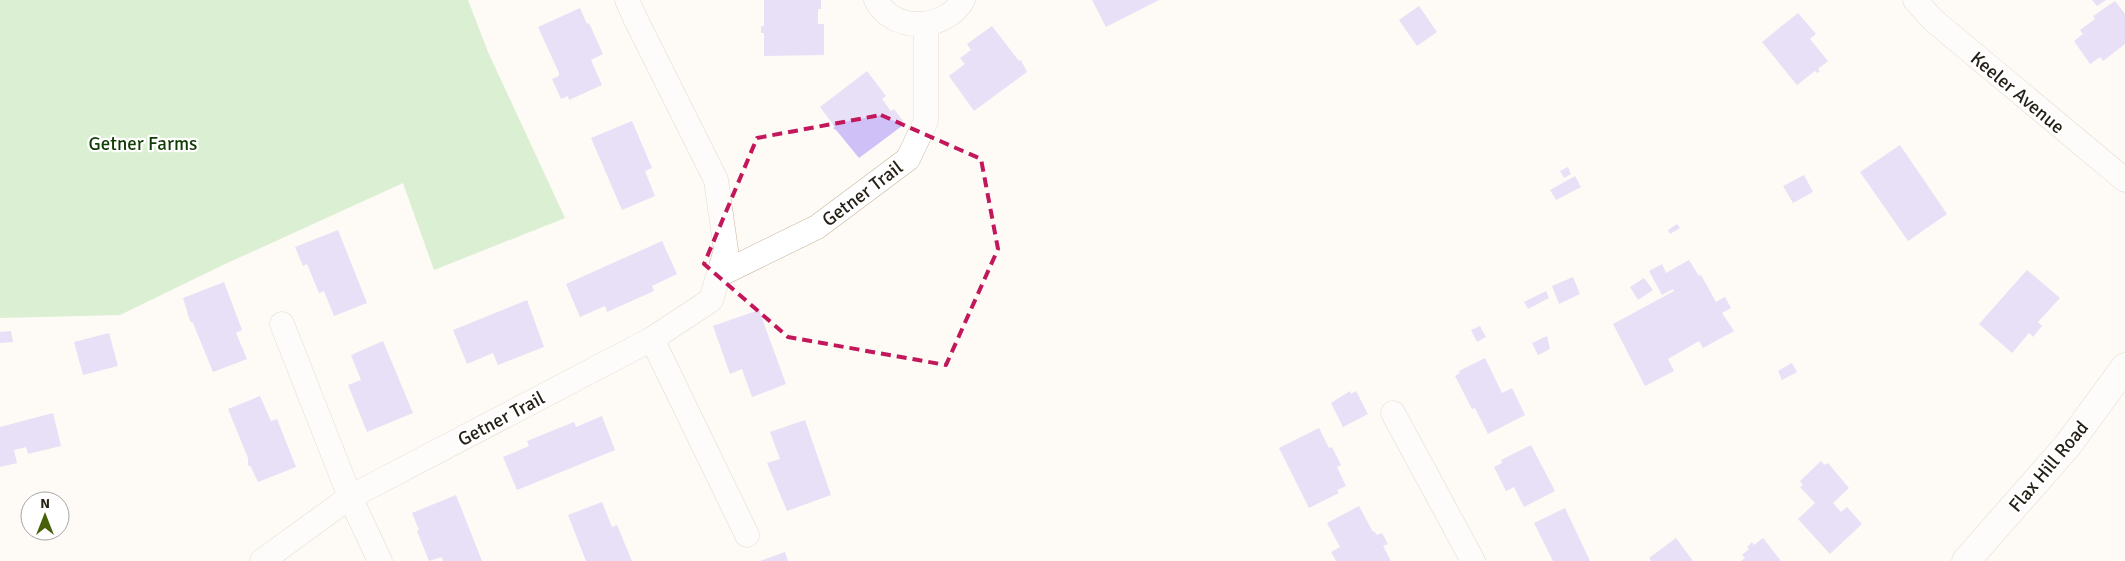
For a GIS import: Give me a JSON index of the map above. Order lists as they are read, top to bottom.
{
  "streets": {
    "main road": ["Flax Hill Road"],
    "street": ["Keeler Avenue", "Getner Trail"]
  },
  "parks": ["Getner Farms"],
  "north": "top"
}
